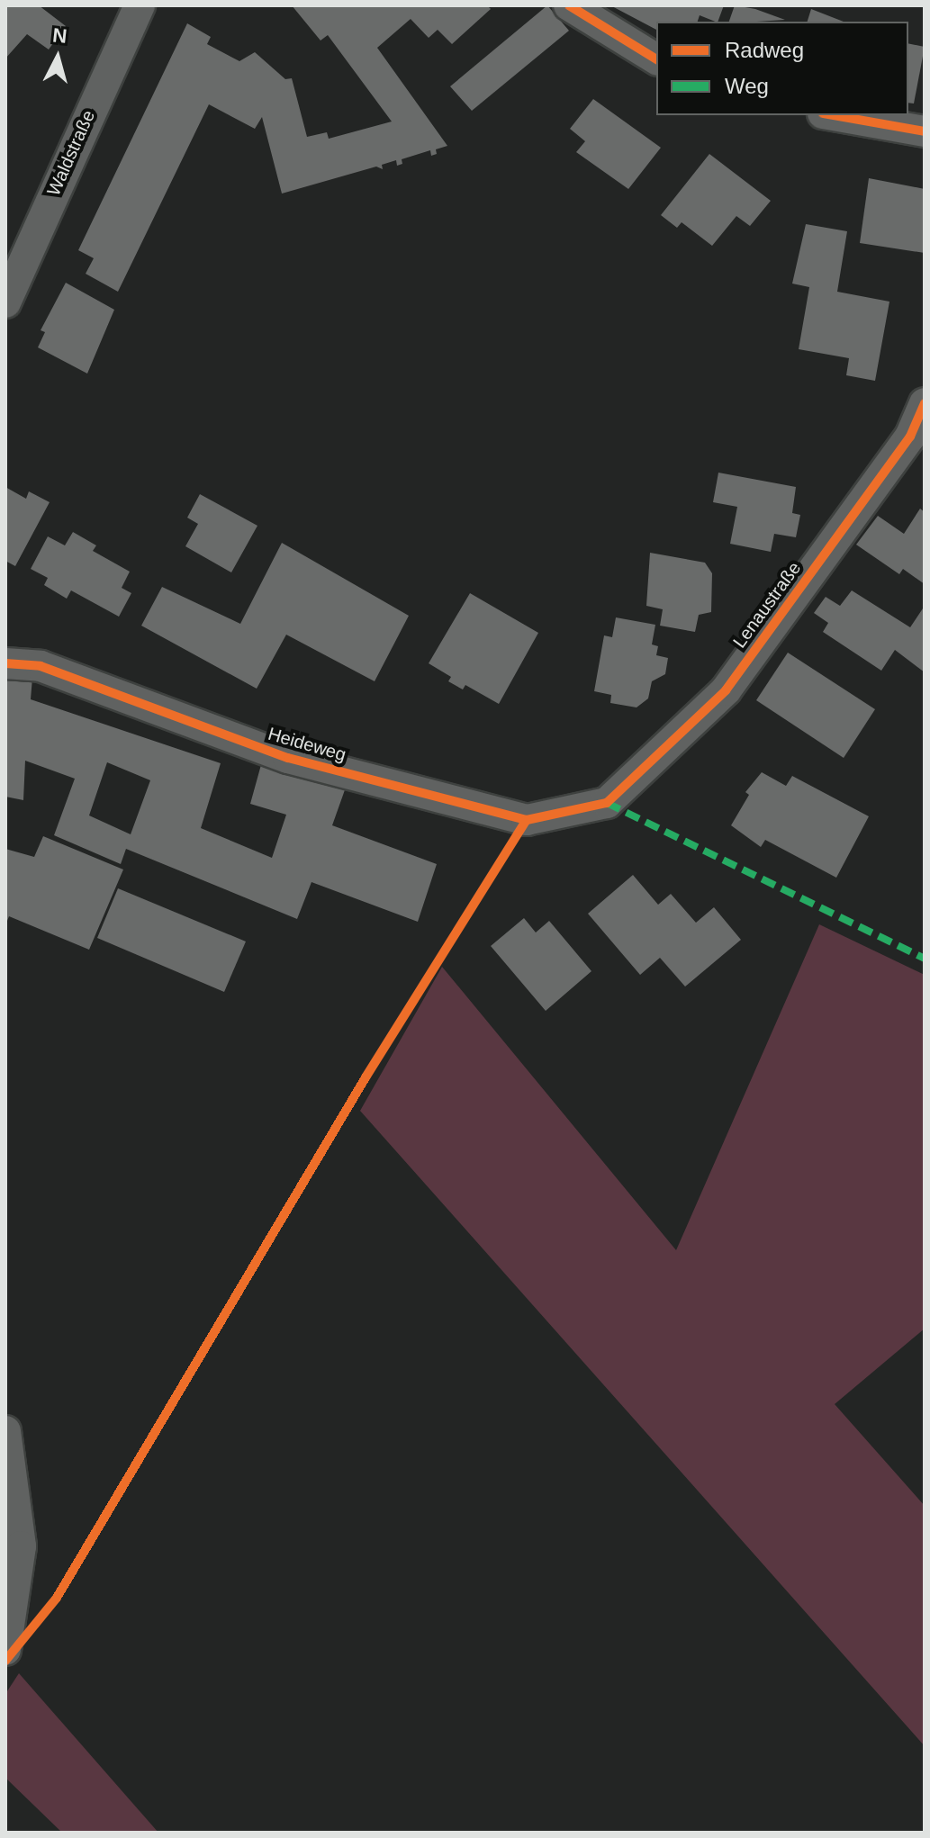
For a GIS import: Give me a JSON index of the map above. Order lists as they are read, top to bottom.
{
  "streets": {
    "street": ["Waldstraße", "Lenaustraße", "Heideweg"]
  },
  "crossings": [
    ["Lenaustraße", "Heideweg"]
  ],
  "legend": ["Radweg", "Weg"],
  "north": "top"
}
